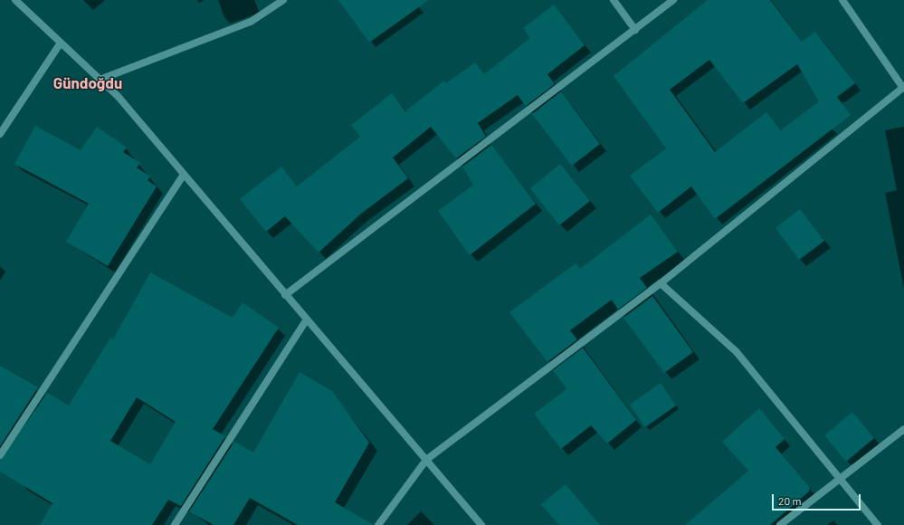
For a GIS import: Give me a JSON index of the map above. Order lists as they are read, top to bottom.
{
  "districts": ["Gündoğdu"],
  "scale_bar": "20 m"
}
